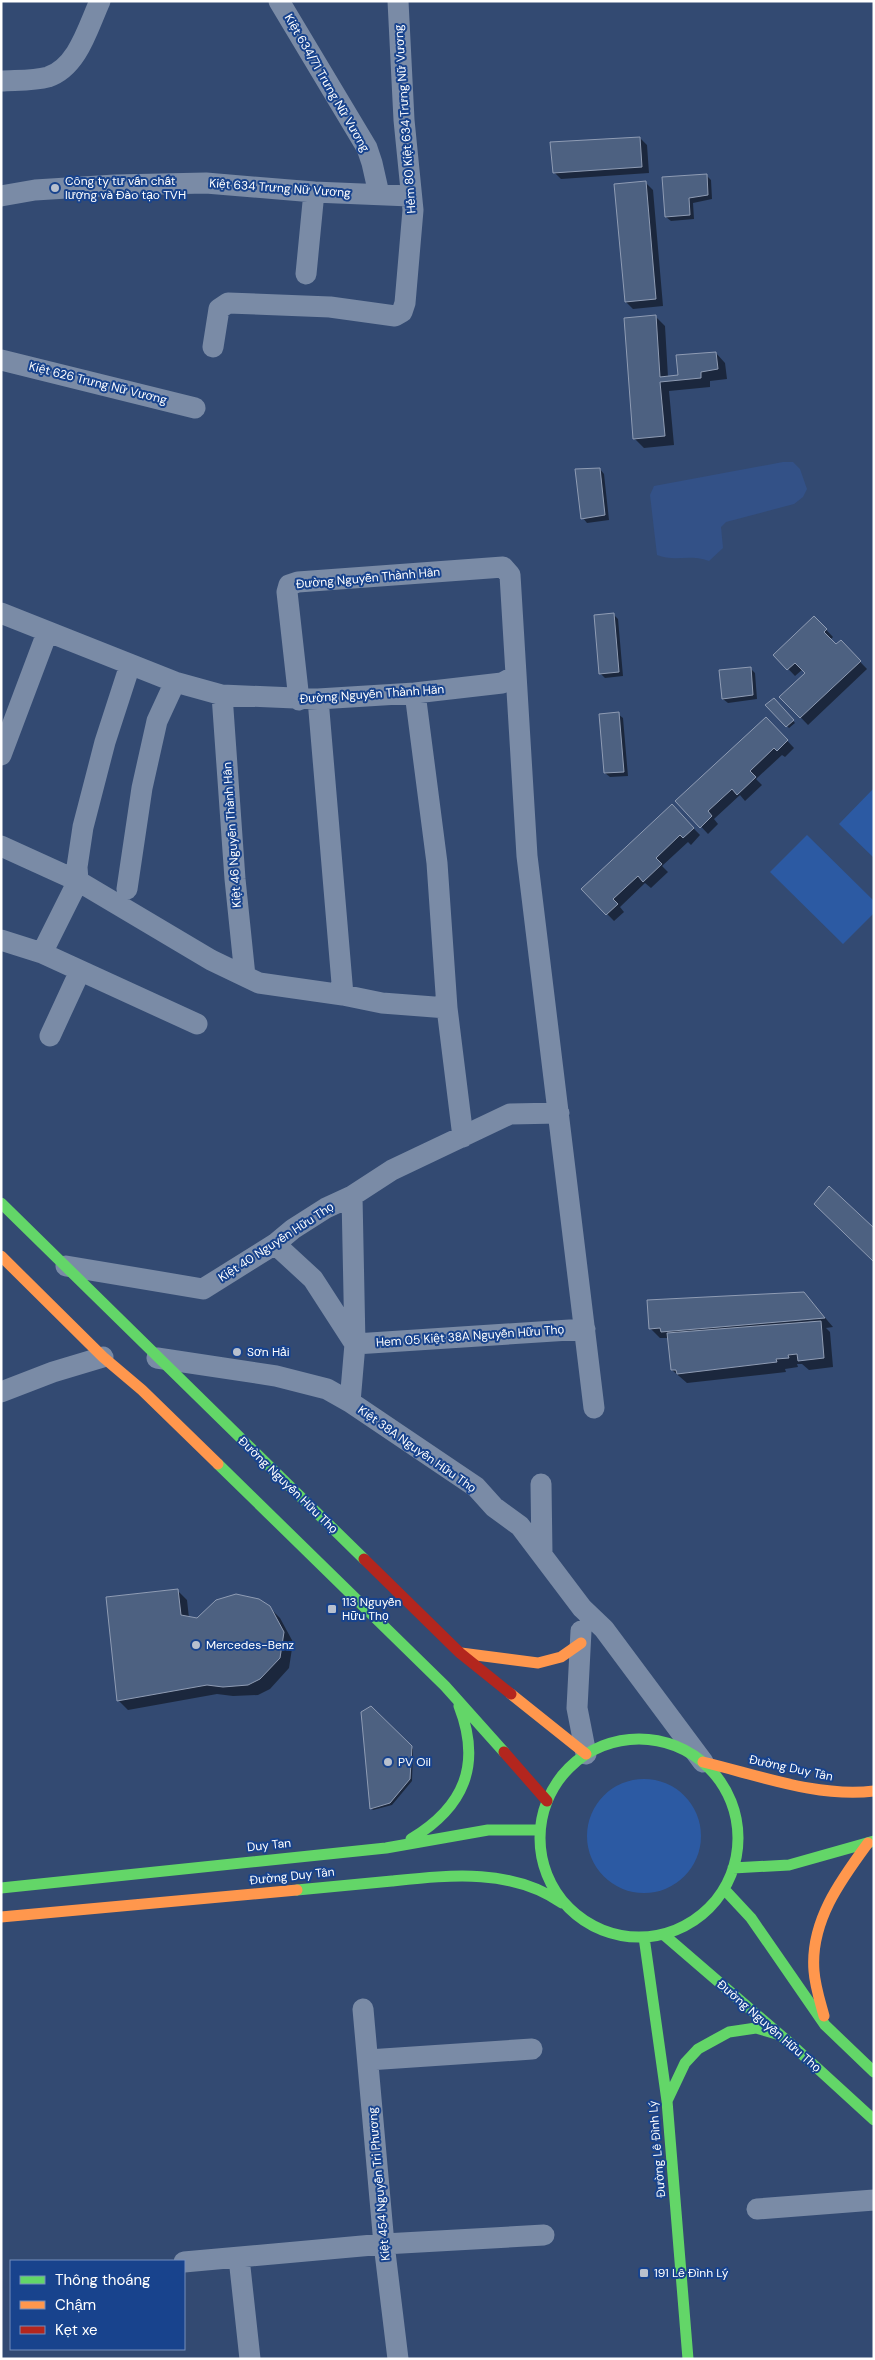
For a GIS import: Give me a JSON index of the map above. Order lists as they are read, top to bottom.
{
  "streets": {
    "main road": [
      "Đường Nguyễn Hữu Thọ",
      "Đường Duy Tân",
      "Duy Tan",
      "Đường Lê Đình Lý"
    ],
    "street": [
      "Kiệt 634/71 Trưng Nữ Vương",
      "Hẻm 80 Kiệt 634 Trưng Nữ Vương",
      "Kiệt 634 Trưng Nữ Vương",
      "Kiệt 626 Trưng Nữ Vương",
      "Đường Nguyễn Thành Hân",
      "Đường Nguyễn Thành Hãn",
      "Kiệt 46 Nguyễn Thành Hân",
      "Kiệt 40 Nguyễn Hữu Thọ",
      "Hem 05 Kiệt 38A Nguyễn Hữu Thọ",
      "Kiệt 38A Nguyễn Hữu Thọ",
      "Kiệt 454 Nguyễn Tri Phương"
    ]
  },
  "crossings": [
    ["Kiệt 634/71 Trưng Nữ Vương", "Kiệt 634 Trưng Nữ Vương"],
    ["Hẻm 80 Kiệt 634 Trưng Nữ Vương", "Kiệt 634 Trưng Nữ Vương"],
    ["Đường Nguyễn Thành Hân", "Đường Nguyễn Thành Hãn"],
    ["Đường Nguyễn Thành Hãn", "Kiệt 46 Nguyễn Thành Hân"],
    ["Kiệt 40 Nguyễn Hữu Thọ", "Đường Nguyễn Hữu Thọ"],
    ["Hem 05 Kiệt 38A Nguyễn Hữu Thọ", "Kiệt 38A Nguyễn Hữu Thọ"],
    ["Kiệt 38A Nguyễn Hữu Thọ", "Đường Nguyễn Hữu Thọ"],
    ["Kiệt 38A Nguyễn Hữu Thọ", "Đường Duy Tân"]
  ],
  "places": {
    "other": [
      "Công ty tư vấn chất lượng và Đào tạo TVH",
      "Sơn Hải",
      "Mercedes-Benz",
      "PV Oil"
    ],
    "transit": ["113 Nguyễn Hữu Thọ", "191 Lê Đình Lý"]
  },
  "legend": ["Thông thoáng", "Chậm", "Kẹt xe"]
}
